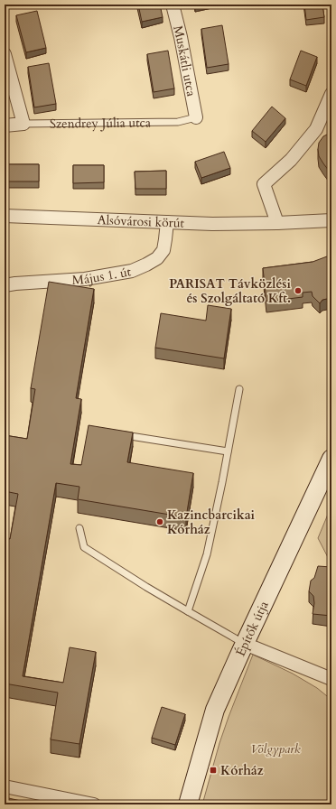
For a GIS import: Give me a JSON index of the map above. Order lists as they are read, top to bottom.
{
  "streets": {
    "street": [
      "Muskátli utca",
      "Szendrey Júlia utca",
      "Alsóvárosi körút",
      "Május 1. út",
      "Építők útja"
    ]
  },
  "crossings": [
    ["Muskátli utca", "Szendrey Júlia utca"],
    ["Alsóvárosi körút", "Május 1. út"]
  ],
  "parks": ["Völgypark"],
  "places": {
    "other": ["PARISAT Távközlési és Szolgáltató Kft.", "Kazincbarcikai Kórház"],
    "transit": ["Kórház"]
  }
}
